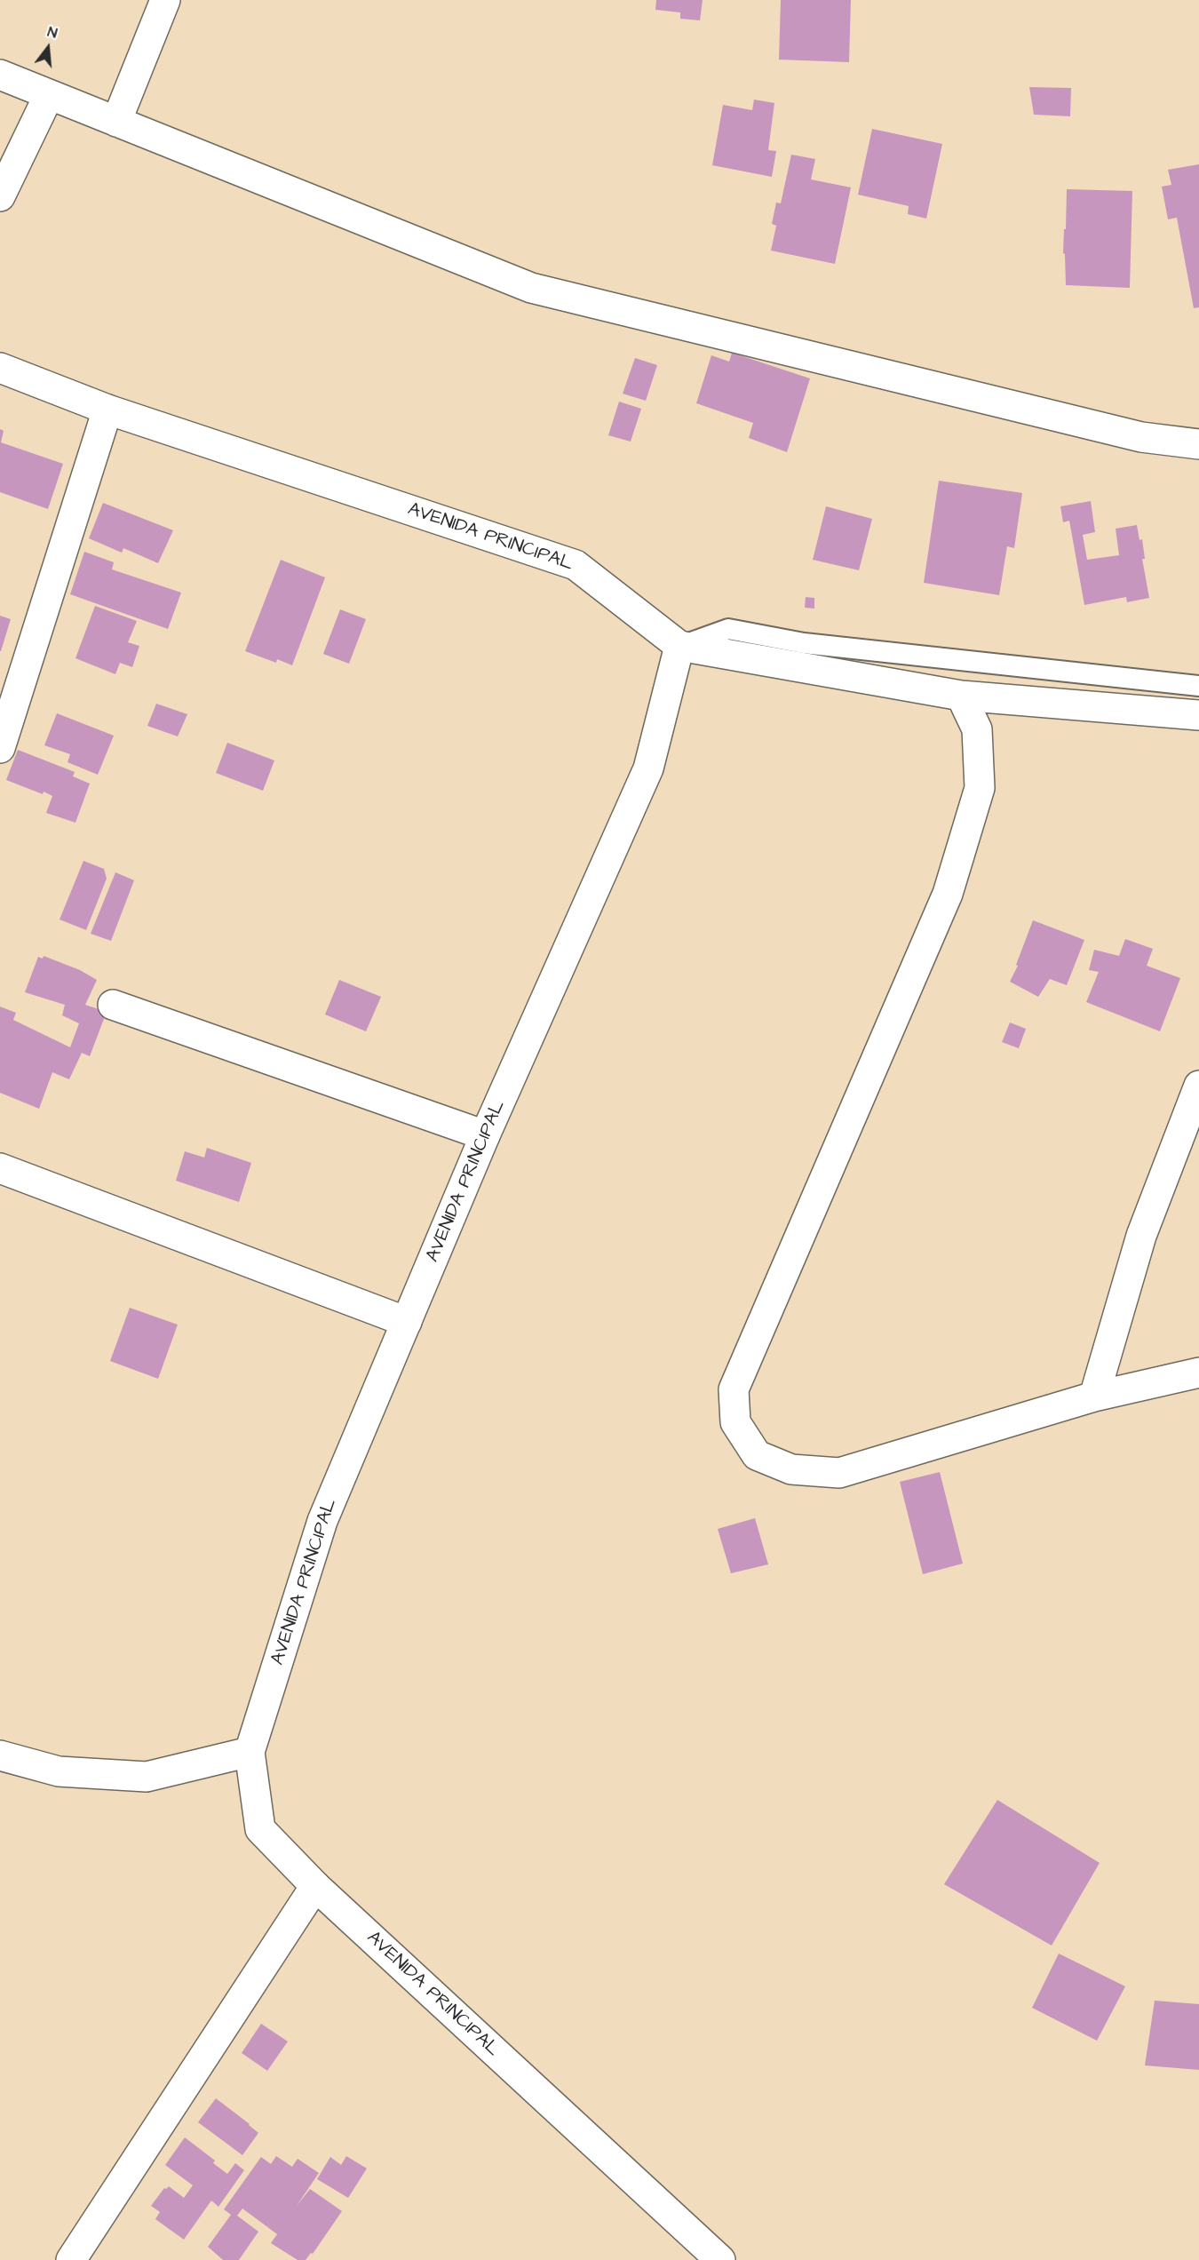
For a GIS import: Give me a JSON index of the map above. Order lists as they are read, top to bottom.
{
  "streets": {
    "street": ["AVENIDA PRINCIPAL"]
  },
  "north": "top"
}
